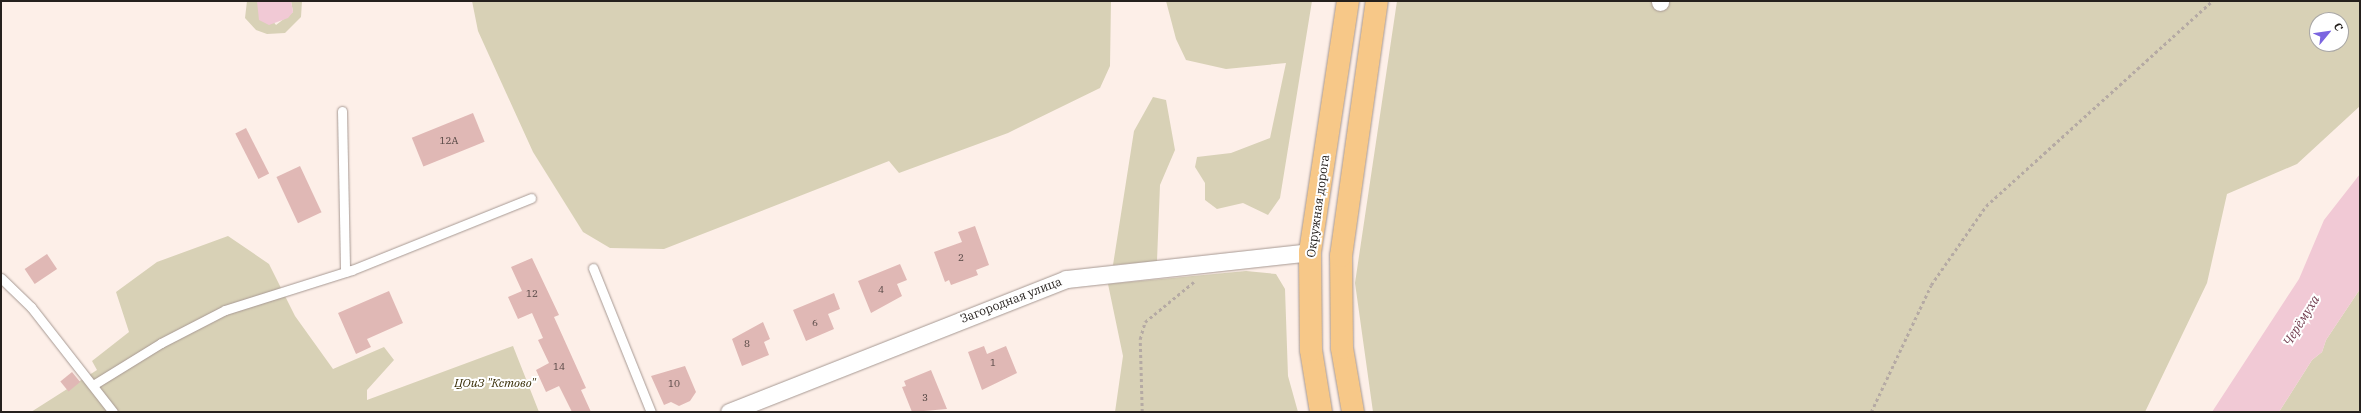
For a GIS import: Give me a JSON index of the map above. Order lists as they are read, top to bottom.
{
  "streets": {
    "main road": ["Окружная дорога"],
    "street": ["Загородная улица"]
  },
  "crossings": [
    ["Окружная дорога", "Загородная улица"]
  ],
  "water": ["Черёмуха"],
  "parks": ["ЦОиЗ \"Кстово\""],
  "house_numbers": [
    "12А",
    "2",
    "4",
    "12",
    "6",
    "8",
    "1",
    "14",
    "10",
    "3"
  ],
  "north": "top right"
}
